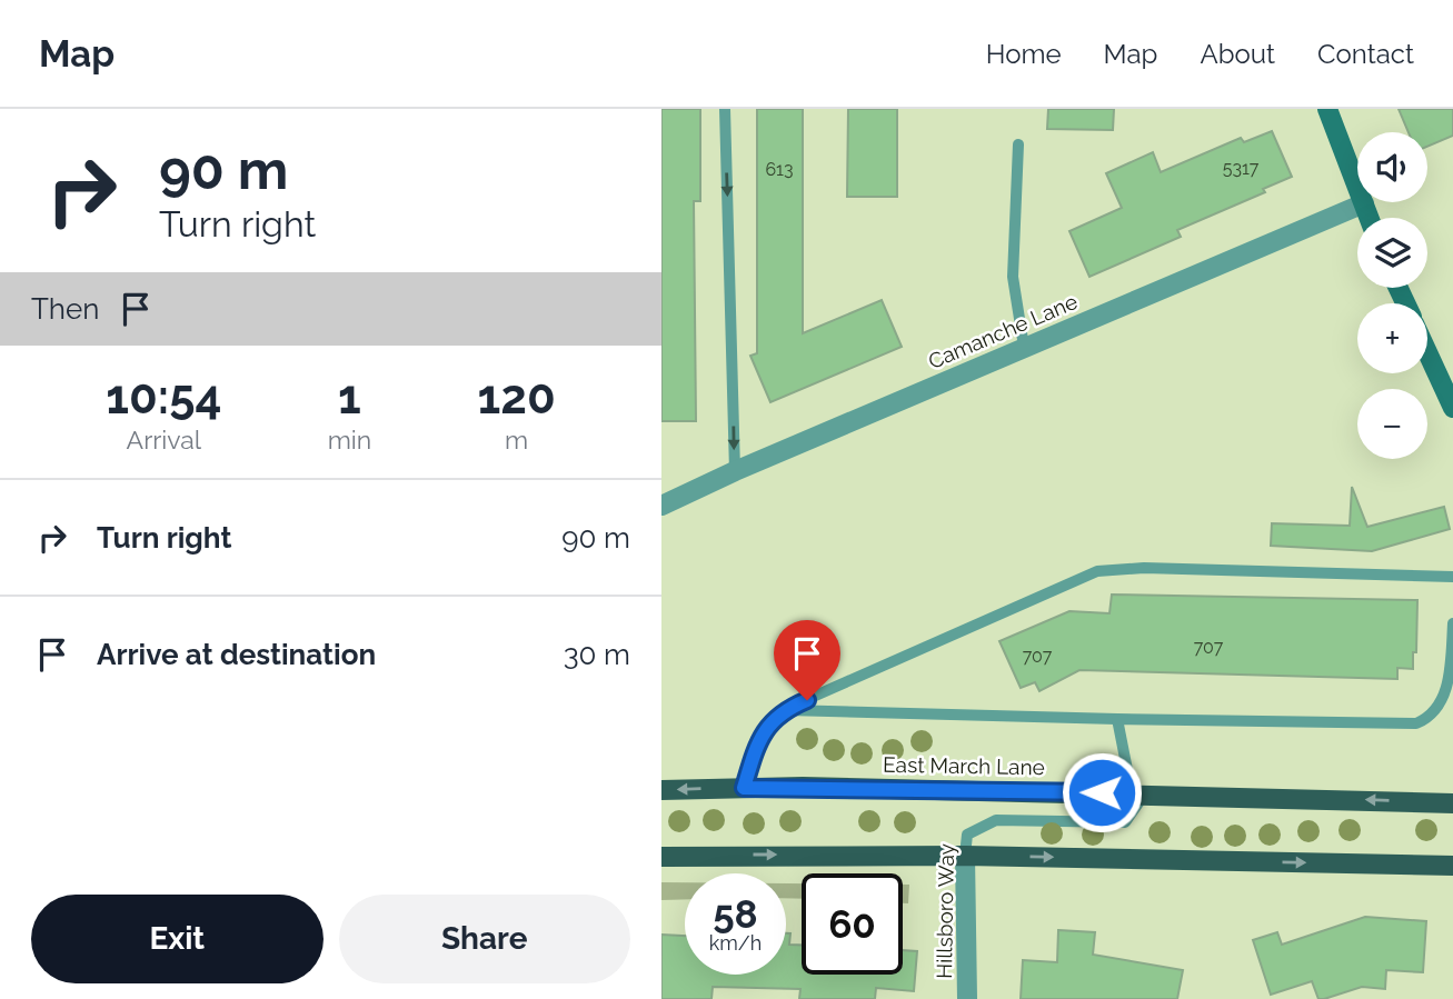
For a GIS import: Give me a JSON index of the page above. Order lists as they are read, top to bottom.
{
  "streets": {
    "main road": ["East March Lane"],
    "street": ["Camanche Lane", "Hillsboro Way"]
  },
  "crossings": [
    ["East March Lane", "Hillsboro Way"]
  ],
  "house_numbers": [
    "5317",
    "613",
    "707",
    "707"
  ],
  "page": {
    "header": "Map",
    "nav": [
      "Home",
      "Map",
      "About",
      "Contact"
    ],
    "turn": ["90 m", "Turn right"],
    "map_buttons": ["+", "−"],
    "then": "Then",
    "eta": [
      "10:54",
      "Arrival",
      "1",
      "min",
      "120",
      "m"
    ],
    "list": [
      {
        "name": "Turn right",
        "value": "90 m"
      },
      {
        "name": "Arrive at destination",
        "value": "30 m"
      }
    ],
    "speed": "58 km/h",
    "limit": "60",
    "buttons": ["Exit", "Share"]
  }
}
